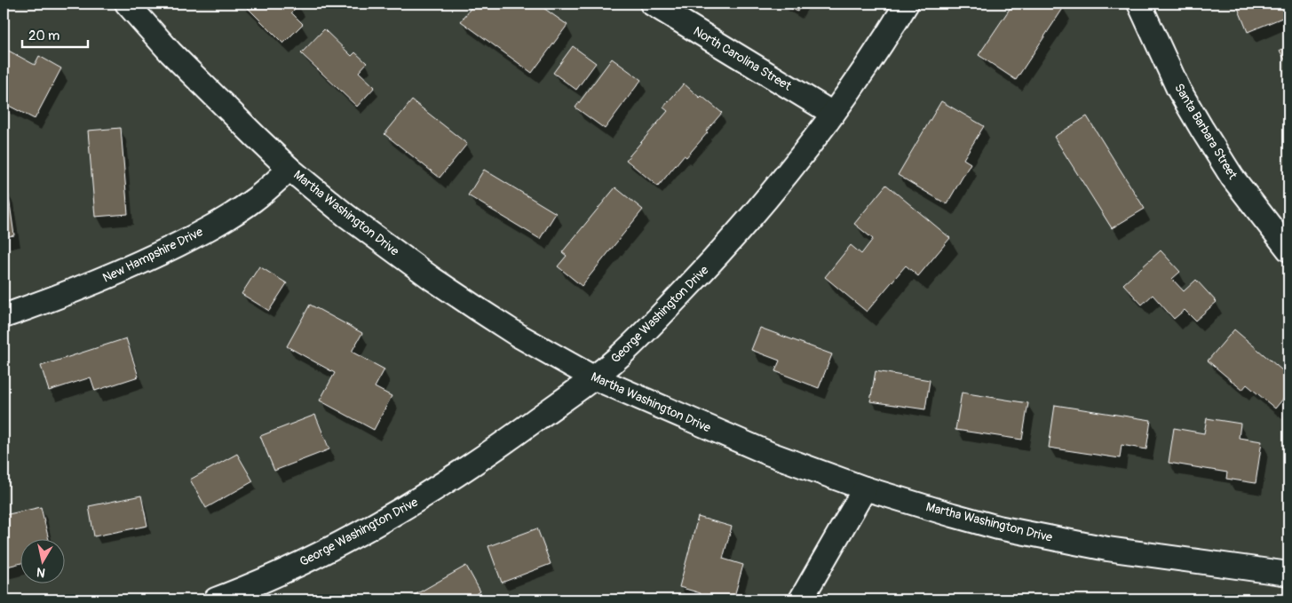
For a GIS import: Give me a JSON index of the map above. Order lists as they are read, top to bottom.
{
  "streets": {
    "street": [
      "North Carolina Street",
      "Santa Barbara Street",
      "Martha Washington Drive",
      "New Hampshire Drive",
      "George Washington Drive"
    ]
  },
  "crossings": [
    ["North Carolina Street", "George Washington Drive"],
    ["Martha Washington Drive", "New Hampshire Drive"],
    ["Martha Washington Drive", "George Washington Drive"]
  ],
  "scale_bar": "20 m",
  "north": "bottom"
}
